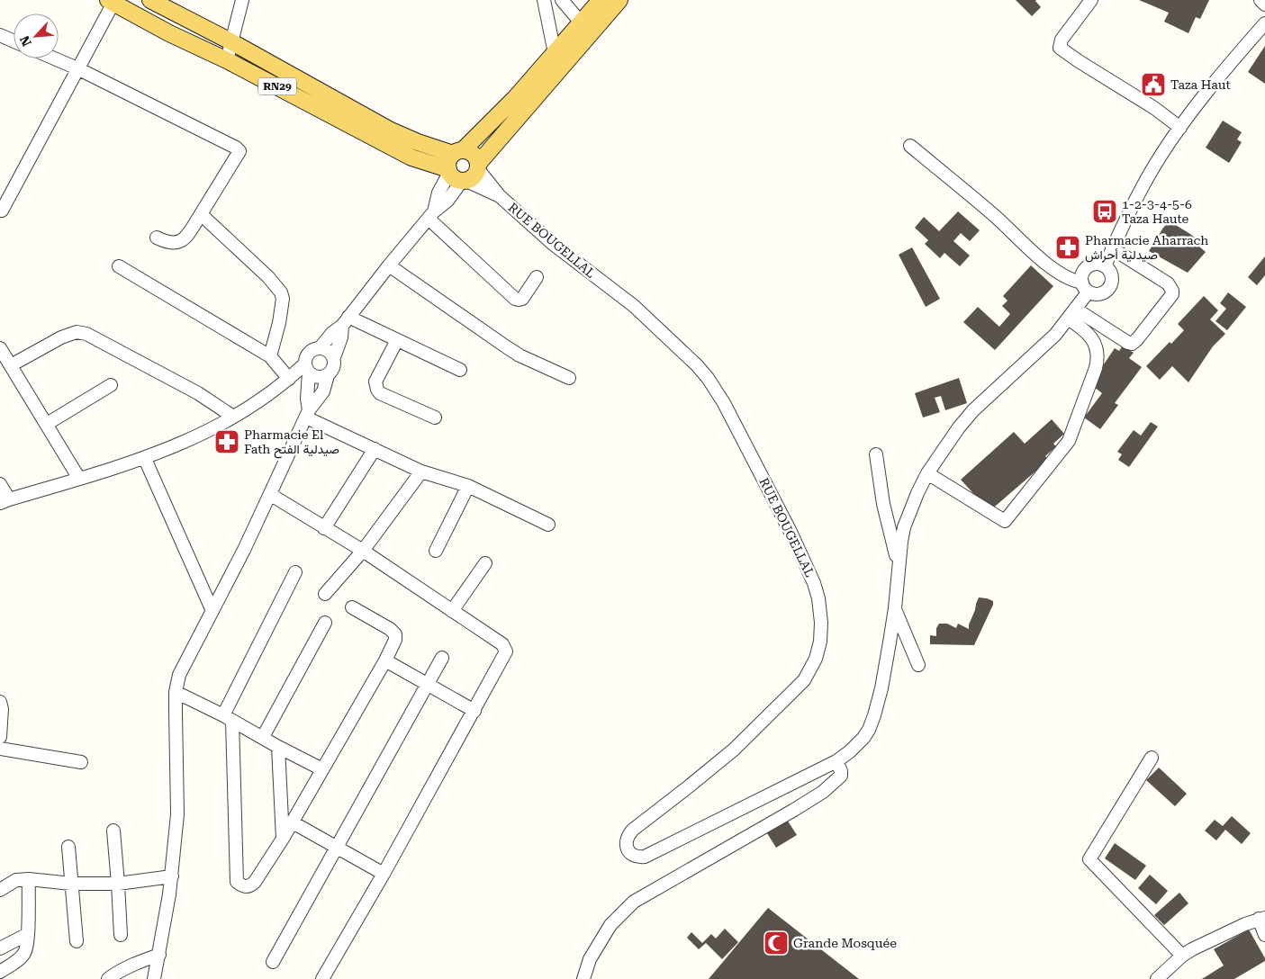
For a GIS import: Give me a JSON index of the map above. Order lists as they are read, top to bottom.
{
  "streets": {
    "main road": ["RN29"],
    "street": ["RUE BOUGELLAL"]
  },
  "crossings": [
    ["RN29", "RUE BOUGELLAL"]
  ],
  "places": {
    "public building": ["Taza Haut"],
    "bus stop": ["1-2-3-4-5-6 Taza Haute"],
    "pharmacy": ["Pharmacie Aharrach صيدلية أحراش", "Pharmacie El Fath صيدلية الفتح"],
    "mosque": ["Grande Mosquée"]
  },
  "north": "bottom left"
}
